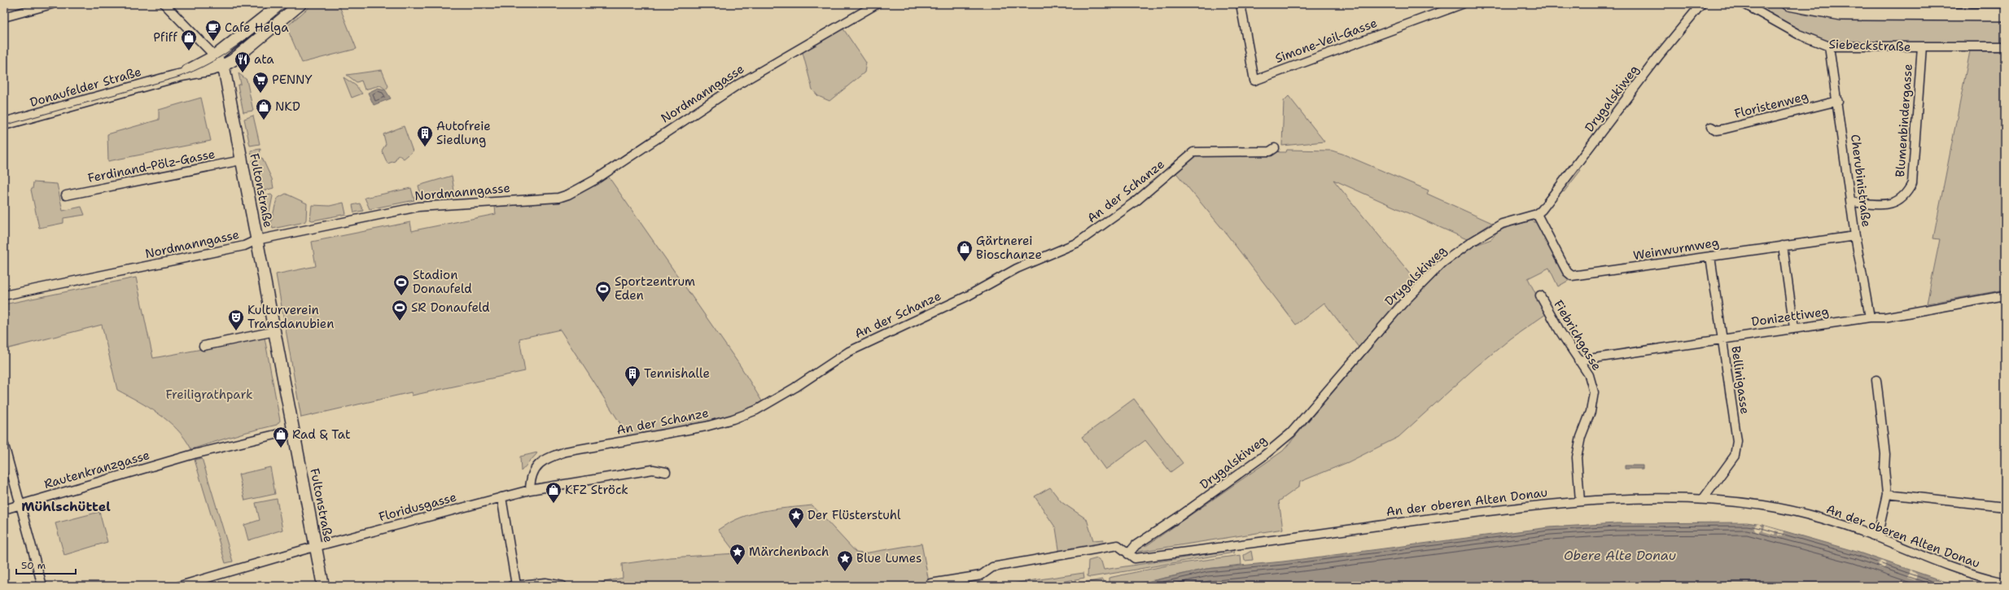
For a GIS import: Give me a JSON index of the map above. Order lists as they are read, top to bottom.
{
  "streets": {
    "street": [
      "Simone-Veil-Gasse",
      "Siebeckstraße",
      "Donaufelder Straße",
      "Nordmanngasse",
      "Drygalskiweg",
      "Floristenweg",
      "Blumenbindergasse",
      "Ferdinand-Pölz-Gasse",
      "Cherubinistraße",
      "Fultonstraße",
      "An der Schanze",
      "Weinwurmweg",
      "Donizettiweg",
      "Fiebrichgasse",
      "Bellinigasse",
      "Rautenkranzgasse",
      "An der oberen Alten Donau",
      "Floridusgasse"
    ]
  },
  "crossings": [
    ["Siebeckstraße", "Blumenbindergasse"],
    ["Siebeckstraße", "Cherubinistraße"],
    ["Donaufelder Straße", "Fultonstraße"],
    ["Nordmanngasse", "Fultonstraße"],
    ["Drygalskiweg", "Weinwurmweg"],
    ["Drygalskiweg", "An der oberen Alten Donau"],
    ["Floristenweg", "Cherubinistraße"],
    ["Blumenbindergasse", "Cherubinistraße"],
    ["Ferdinand-Pölz-Gasse", "Fultonstraße"],
    ["Cherubinistraße", "Weinwurmweg"],
    ["Cherubinistraße", "Donizettiweg"],
    ["Fultonstraße", "Rautenkranzgasse"],
    ["Fultonstraße", "Floridusgasse"],
    ["An der Schanze", "Floridusgasse"],
    ["Weinwurmweg", "Bellinigasse"],
    ["Donizettiweg", "Fiebrichgasse"],
    ["Donizettiweg", "Bellinigasse"],
    ["Fiebrichgasse", "An der oberen Alten Donau"],
    ["Bellinigasse", "An der oberen Alten Donau"]
  ],
  "districts": ["Mühlschüttel"],
  "water": ["Obere Alte Donau"],
  "parks": ["Freiligrathpark"],
  "places": {
    "cafe": ["Cafe Helga"],
    "shop": [
      "Pfiff",
      "NKD",
      "Gärtnerei Bioschanze",
      "Rad & Tat",
      "KFZ Ströck"
    ],
    "restaurant": ["ata"],
    "supermarket": ["PENNY"],
    "building": ["Autofreie Siedlung", "Tennishalle"],
    "sports": ["Stadion Donaufeld", "Sportzentrum Eden", "SR Donaufeld"],
    "theatre": ["Kulturverein Transdanubien"],
    "place": ["Der Flüsterstuhl", "Märchenbach", "Blue Lumes"]
  },
  "scale_bar": "50 m"
}
